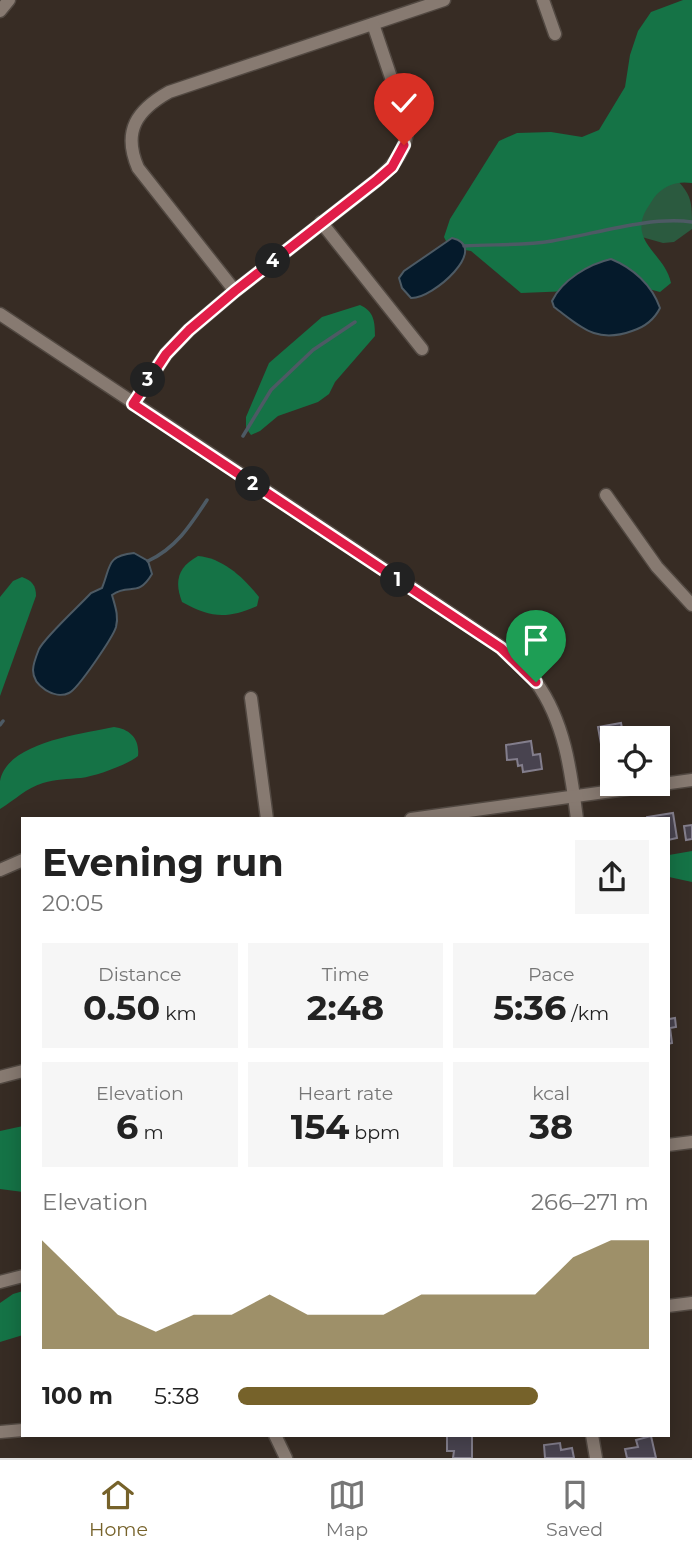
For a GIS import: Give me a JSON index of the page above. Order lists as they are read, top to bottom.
{
  "page": {
    "pins": [
      "4",
      "3",
      "2",
      "1"
    ],
    "heading": ["Evening run", "20:05"],
    "stats": [
      ["Distance", "0.50 km"],
      ["Time", "2:48"],
      ["Pace", "5:36 /km"],
      ["Elevation", "6 m"],
      ["Heart rate", "154 bpm"],
      ["kcal", "38"]
    ],
    "chart": ["Elevation", "266–271 m"],
    "list": [
      {
        "name": "100 m",
        "note": "5:38"
      }
    ],
    "tabs": ["Home", "Map", "Saved"]
  }
}
